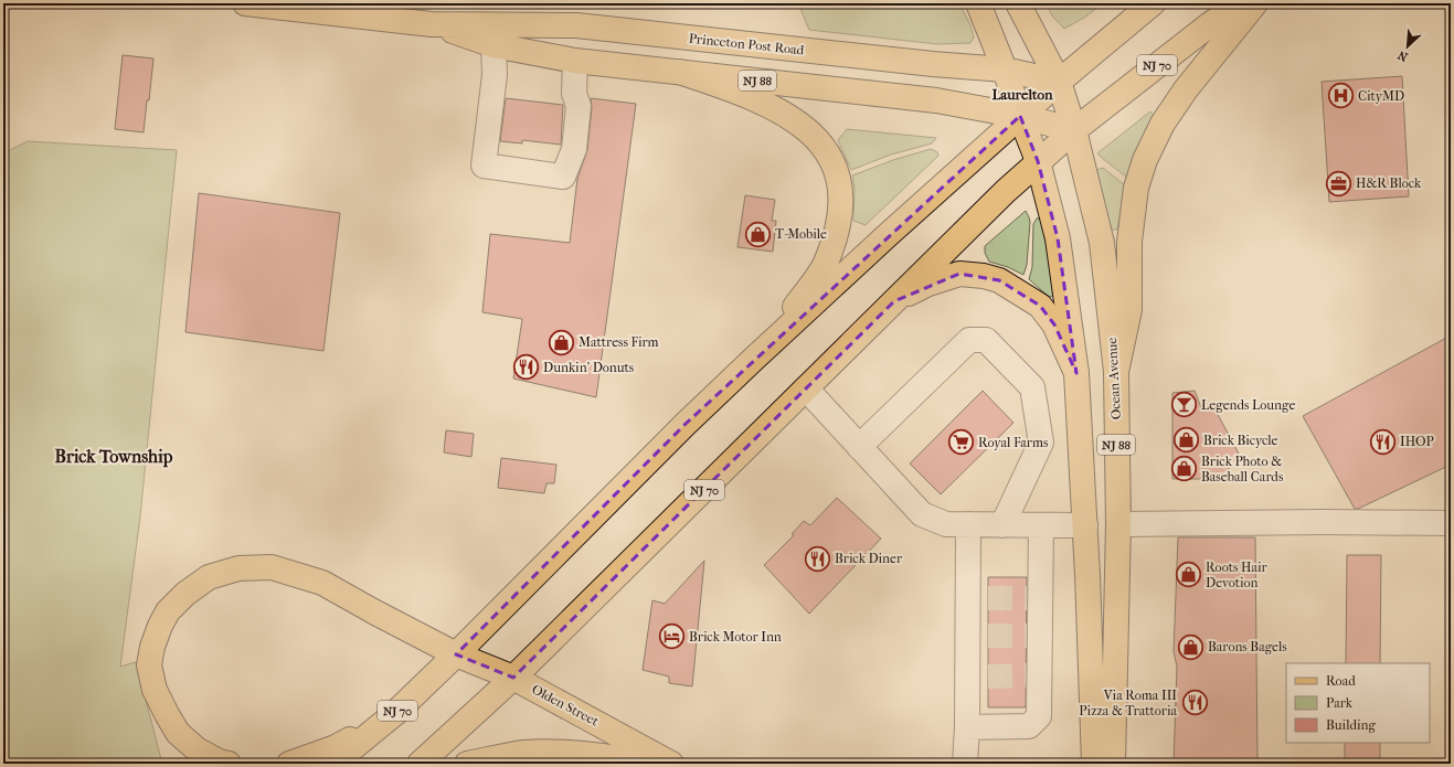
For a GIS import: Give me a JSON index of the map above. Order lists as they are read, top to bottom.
{
  "streets": {
    "main road": [
      "Princeton Post Road",
      "NJ 70",
      "NJ 88",
      "Ocean Avenue",
      "Olden Street"
    ]
  },
  "crossings": [
    ["Princeton Post Road", "NJ 70"],
    ["Princeton Post Road", "NJ 88"],
    ["Princeton Post Road", "Ocean Avenue"],
    ["NJ 70", "NJ 88"],
    ["NJ 70", "Ocean Avenue"],
    ["NJ 70", "Olden Street"],
    ["NJ 88", "Ocean Avenue"]
  ],
  "districts": ["Laurelton", "Brick Township"],
  "places": {
    "hospital": ["CityMD"],
    "office": ["H&R Block"],
    "shop": [
      "T-Mobile",
      "Mattress Firm",
      "Brick Bicycle",
      "Brick Photo & Baseball Cards",
      "Roots Hair Devotion",
      "Barons Bagels"
    ],
    "restaurant": [
      "Dunkin' Donuts",
      "IHOP",
      "Brick Diner",
      "Via Roma III Pizza & Trattoria"
    ],
    "bar": ["Legends Lounge"],
    "supermarket": ["Royal Farms"],
    "hotel": ["Brick Motor Inn"]
  },
  "legend": ["Road", "Park", "Building"],
  "north": "bottom left"
}
